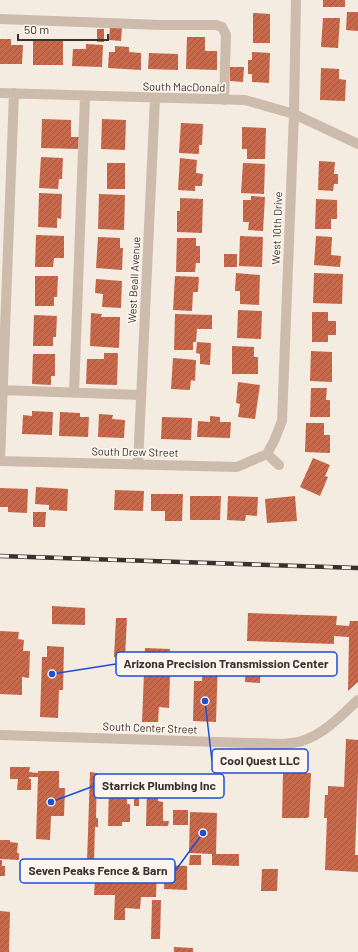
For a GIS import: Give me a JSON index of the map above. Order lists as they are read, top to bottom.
{
  "streets": {
    "street": [
      "South MacDonald",
      "West 10th Drive",
      "West Beall Avenue",
      "South Drew Street",
      "South Center Street"
    ]
  },
  "crossings": [
    ["South MacDonald", "West 10th Drive"],
    ["South MacDonald", "West Beall Avenue"],
    ["West 10th Drive", "South Drew Street"],
    ["West Beall Avenue", "South Drew Street"]
  ],
  "places": [
    "Arizona Precision Transmission Center",
    "Cool Quest LLC",
    "Starrick Plumbing Inc",
    "Seven Peaks Fence & Barn"
  ],
  "scale_bar": "50 m"
}
